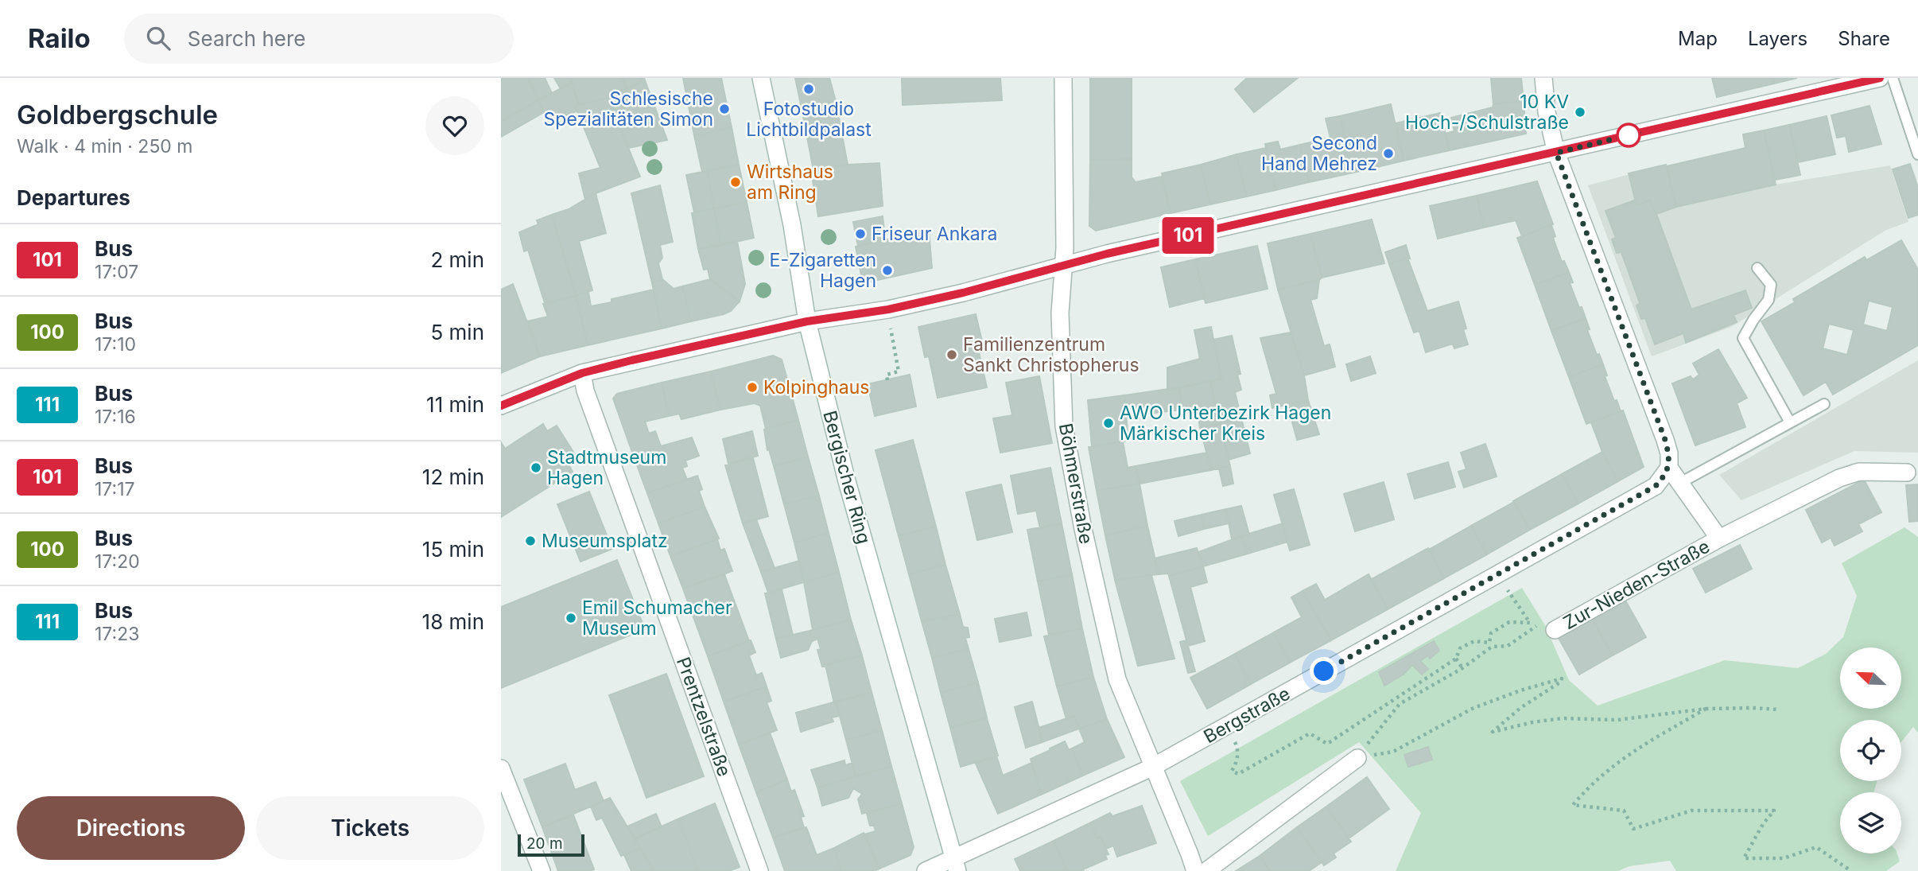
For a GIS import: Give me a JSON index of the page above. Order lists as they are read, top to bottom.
{
  "streets": {
    "street": [
      "Bergischer Ring",
      "Böhmerstraße",
      "Zur-Nieden-Straße",
      "Bergstraße",
      "Prentzelstraße"
    ]
  },
  "crossings": [
    ["Bergischer Ring", "Bergstraße"],
    ["Böhmerstraße", "Bergstraße"],
    ["Zur-Nieden-Straße", "Bergstraße"]
  ],
  "places": [
    "Fotostudio Lichtbildpalast",
    "Schlesische Spezialitäten Simon",
    "10 KV Hoch-/Schulstraße",
    "Second Hand Mehrez",
    "Wirtshaus am Ring",
    "Friseur Ankara",
    "E-Zigaretten Hagen",
    "Familienzentrum Sankt Christopherus",
    "Kolpinghaus",
    "AWO Unterbezirk Hagen Märkischer Kreis",
    "Stadtmuseum Hagen",
    "Museumsplatz",
    "Emil Schumacher Museum"
  ],
  "lines": ["bus line 101"],
  "scale_bar": "20 m",
  "north": "top left",
  "page": {
    "header": "Railo",
    "search": "Search here",
    "nav": ["Map", "Layers", "Share"],
    "heading": [
      ["Goldbergschule", "Walk · 4 min · 250 m"],
      "Departures"
    ],
    "on_map": "101",
    "list": [
      {
        "mark": "101",
        "name": "Bus",
        "note": "17:07",
        "value": "2 min"
      },
      {
        "mark": "100",
        "name": "Bus",
        "note": "17:10",
        "value": "5 min"
      },
      {
        "mark": "111",
        "name": "Bus",
        "note": "17:16",
        "value": "11 min"
      },
      {
        "mark": "101",
        "name": "Bus",
        "note": "17:17",
        "value": "12 min"
      },
      {
        "mark": "100",
        "name": "Bus",
        "note": "17:20",
        "value": "15 min"
      },
      {
        "mark": "111",
        "name": "Bus",
        "note": "17:23",
        "value": "18 min"
      }
    ],
    "buttons": ["Directions", "Tickets"],
    "scale": "20 m"
  }
}
